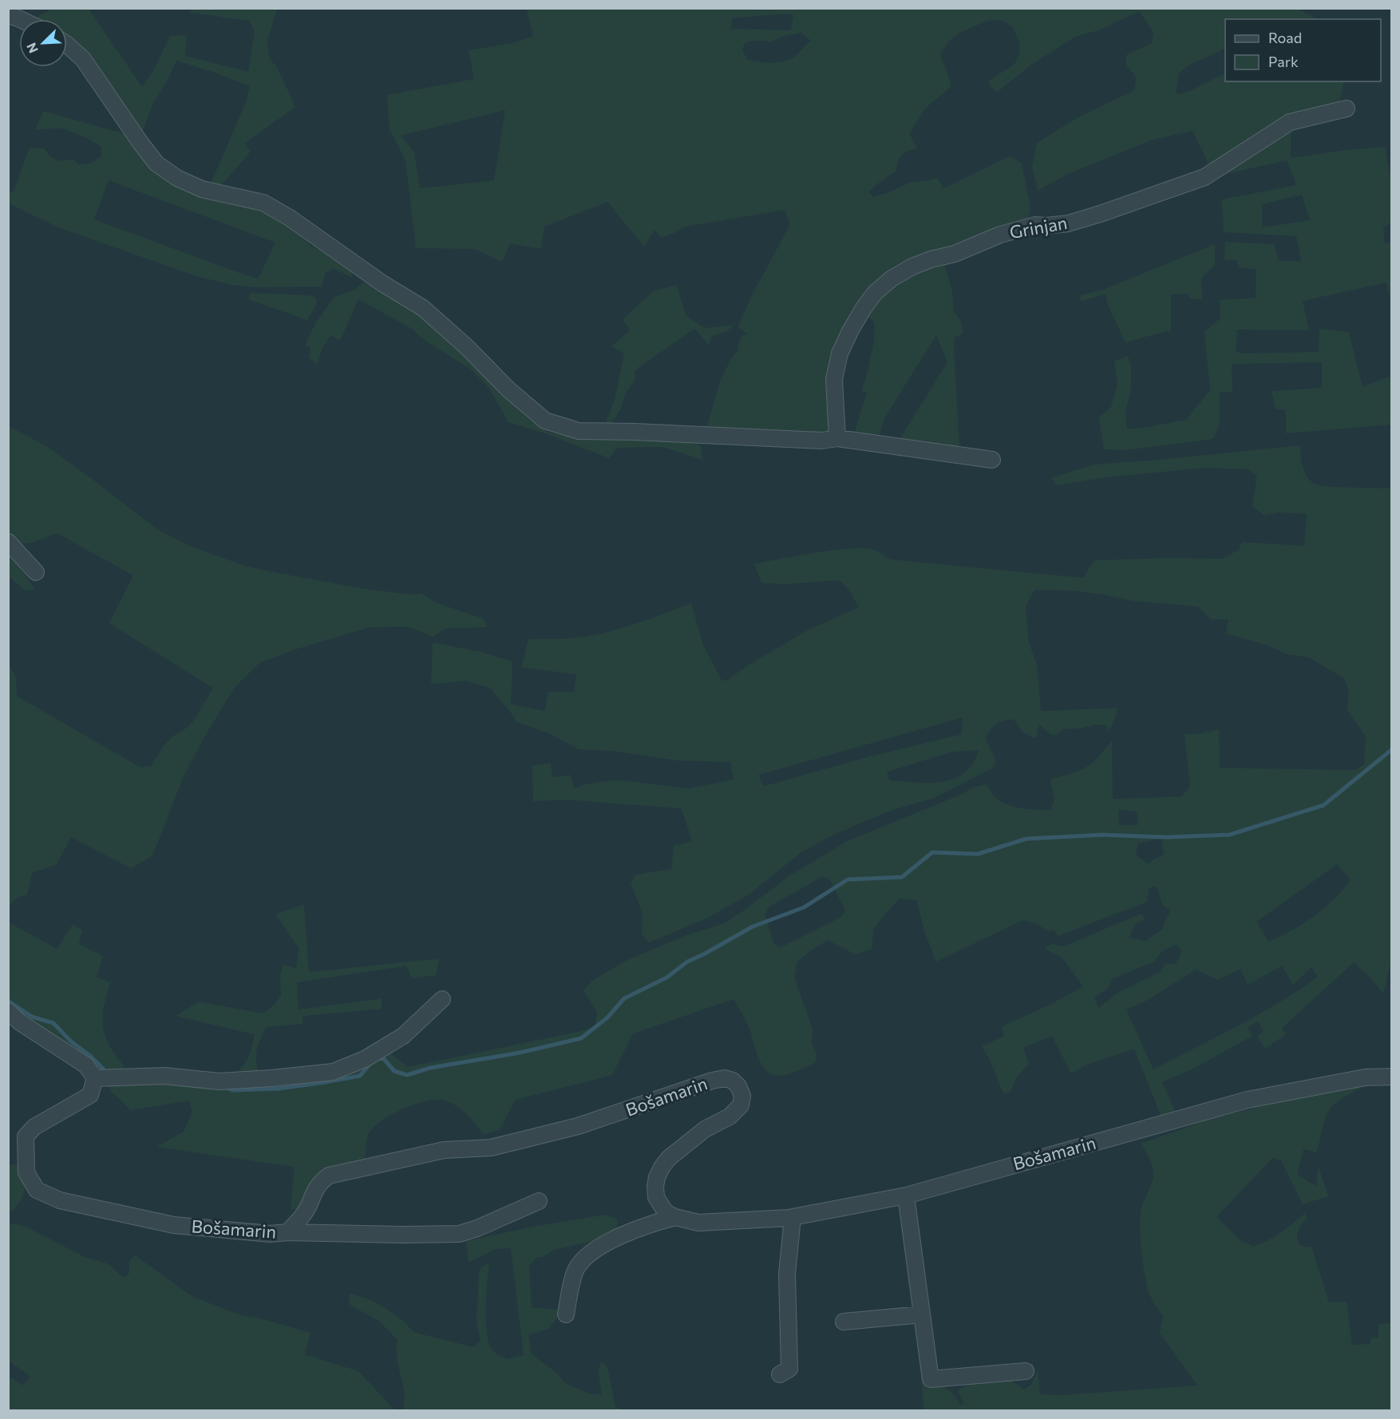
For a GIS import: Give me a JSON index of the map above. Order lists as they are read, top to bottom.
{
  "streets": {
    "street": ["Grinjan", "Bošamarin"]
  },
  "legend": ["Road", "Park"],
  "north": "bottom left"
}
